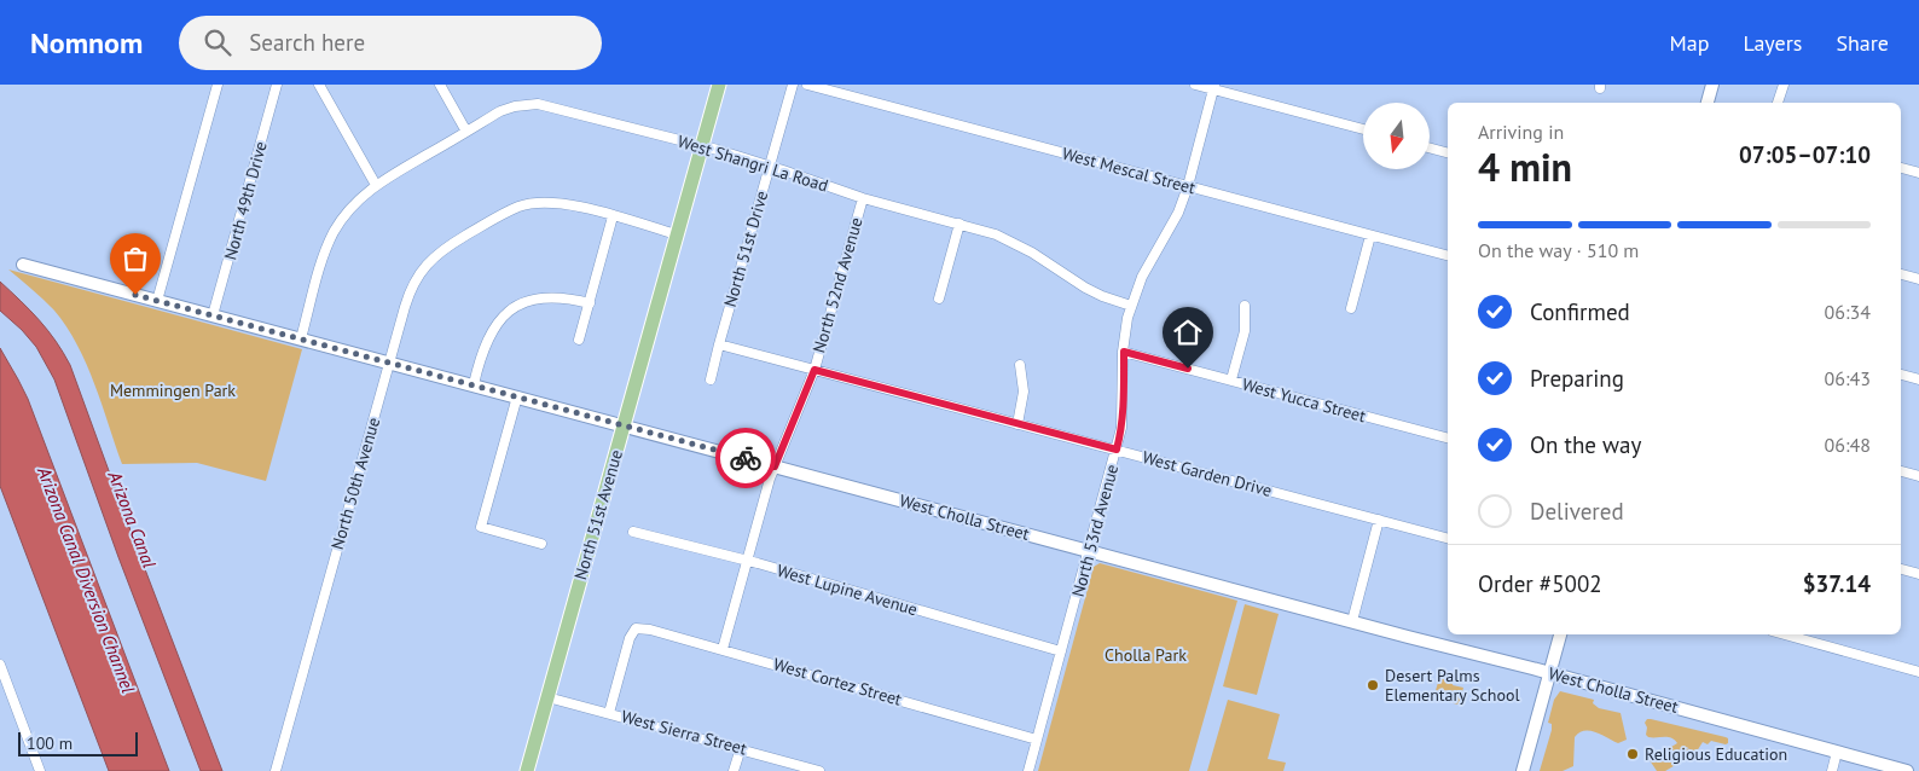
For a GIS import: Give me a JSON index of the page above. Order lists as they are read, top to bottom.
{
  "streets": {
    "main road": ["North 51st Avenue"],
    "street": [
      "West Shangri La Road",
      "West Mescal Street",
      "North 49th Drive",
      "North 51st Drive",
      "North 52nd Avenue",
      "West Yucca Street",
      "West Garden Drive",
      "North 50th Avenue",
      "West Cholla Street",
      "North 53rd Avenue",
      "West Lupine Avenue",
      "West Cortez Street",
      "West Sierra Street"
    ]
  },
  "crossings": [
    ["West Shangri La Road", "North 51st Drive"],
    ["West Shangri La Road", "North 52nd Avenue"],
    ["West Shangri La Road", "North 51st Avenue"],
    ["West Shangri La Road", "West Cholla Street"],
    ["West Shangri La Road", "North 53rd Avenue"],
    ["West Mescal Street", "North 53rd Avenue"],
    ["North 49th Drive", "West Cholla Street"],
    ["North 51st Drive", "West Garden Drive"],
    ["North 52nd Avenue", "West Garden Drive"],
    ["North 52nd Avenue", "West Cholla Street"],
    ["North 52nd Avenue", "West Lupine Avenue"],
    ["North 52nd Avenue", "West Cortez Street"],
    ["West Yucca Street", "North 53rd Avenue"],
    ["West Garden Drive", "North 53rd Avenue"],
    ["North 50th Avenue", "West Cholla Street"],
    ["North 51st Avenue", "West Cholla Street"],
    ["North 51st Avenue", "West Sierra Street"],
    ["West Cholla Street", "North 53rd Avenue"],
    ["North 53rd Avenue", "West Lupine Avenue"],
    ["North 53rd Avenue", "West Cortez Street"],
    ["West Cortez Street", "West Sierra Street"]
  ],
  "water": ["Arizona Canal", "Arizona Canal Diversion Channel"],
  "parks": ["Memmingen Park", "Cholla Park"],
  "places": ["Desert Palms Elementary School", "Religious Education"],
  "scale_bar": "100 m",
  "north": "bottom",
  "page": {
    "header": "Nomnom",
    "search": "Search here",
    "nav": ["Map", "Layers", "Share"],
    "heading": ["4 min", "Arriving in", "07:05–07:10"],
    "panel": ["Order #5002", "$37.14"],
    "bar": "On the way · 510 m",
    "list": [
      ["Confirmed", "06:34"],
      ["Preparing", "06:43"],
      ["On the way", "06:48"],
      "Delivered"
    ],
    "scale": "100 m"
  }
}
